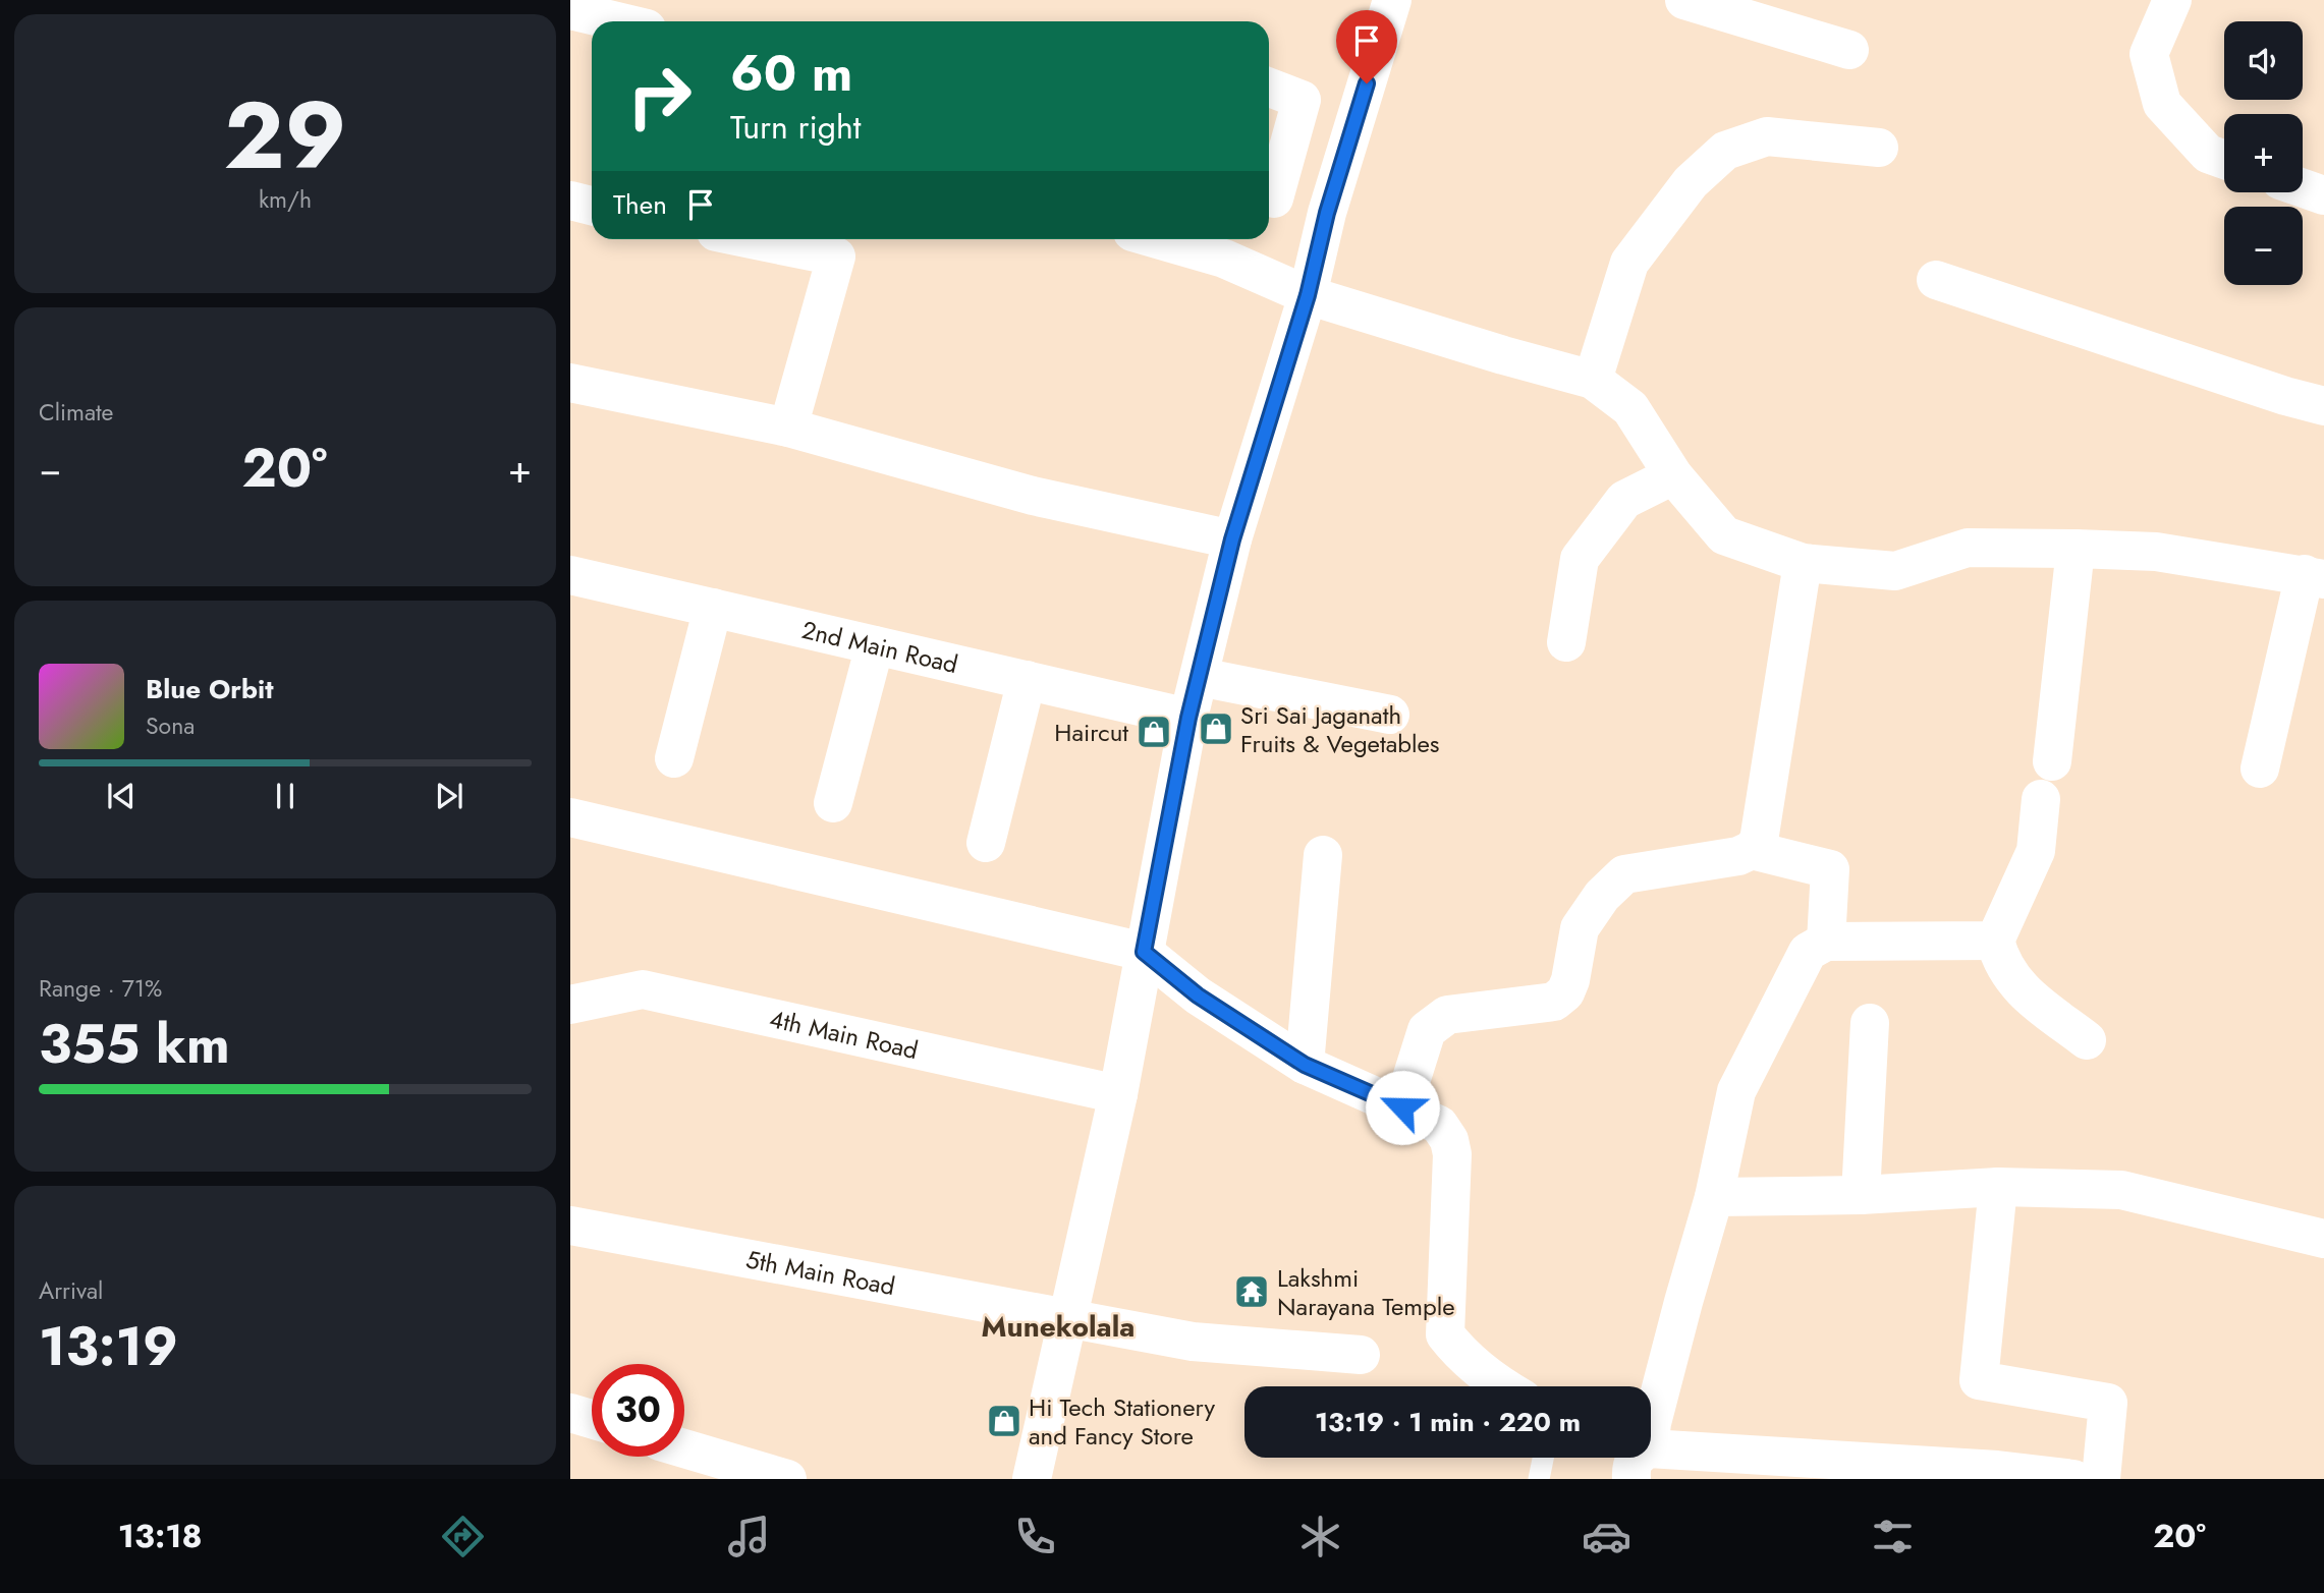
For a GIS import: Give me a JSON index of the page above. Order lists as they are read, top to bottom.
{
  "streets": {
    "street": ["2nd Main Road", "4th Main Road", "5th Main Road"]
  },
  "districts": ["Munekolala"],
  "places": {
    "shop": ["Sri Sai Jaganath Fruits & Vegetables", "Haircut", "Hi Tech Stationery and Fancy Store"],
    "temple": ["Lakshmi Narayana Temple"]
  },
  "page": {
    "tile": [
      ["29", "km/h"],
      "Climate",
      ["Range · 71%", "355 km"],
      ["Arrival", "13:19"]
    ],
    "map_buttons": ["+", "−"],
    "turn": ["60 m", "Turn right"],
    "then": "Then",
    "heat": ["−", "20°", "+"],
    "song": ["Blue Orbit", "Sona"],
    "limit": "30",
    "trip": "13:19 · 1 min · 220 m",
    "tabs": ["13:18", "20°"]
  }
}
